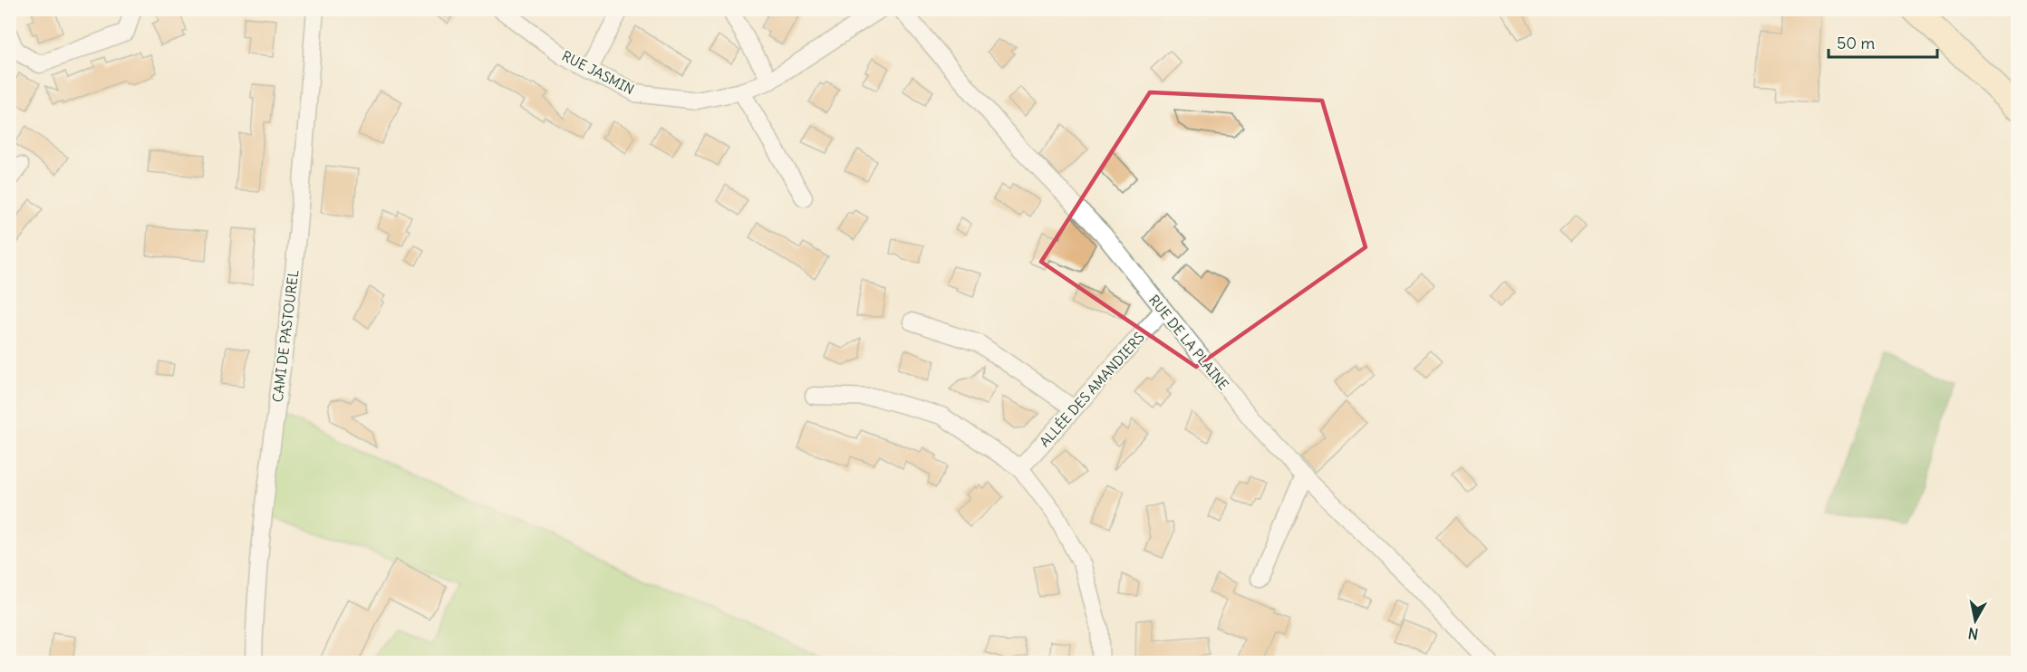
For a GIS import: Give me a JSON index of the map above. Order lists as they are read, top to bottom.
{
  "streets": {
    "street": [
      "RUE JASMIN",
      "CAMI DE PASTOUREL",
      "RUE DE LA PLAINE",
      "ALLÉE DES AMANDIERS"
    ]
  },
  "crossings": [
    ["RUE DE LA PLAINE", "ALLÉE DES AMANDIERS"]
  ],
  "scale_bar": "50 m",
  "north": "bottom"
}
